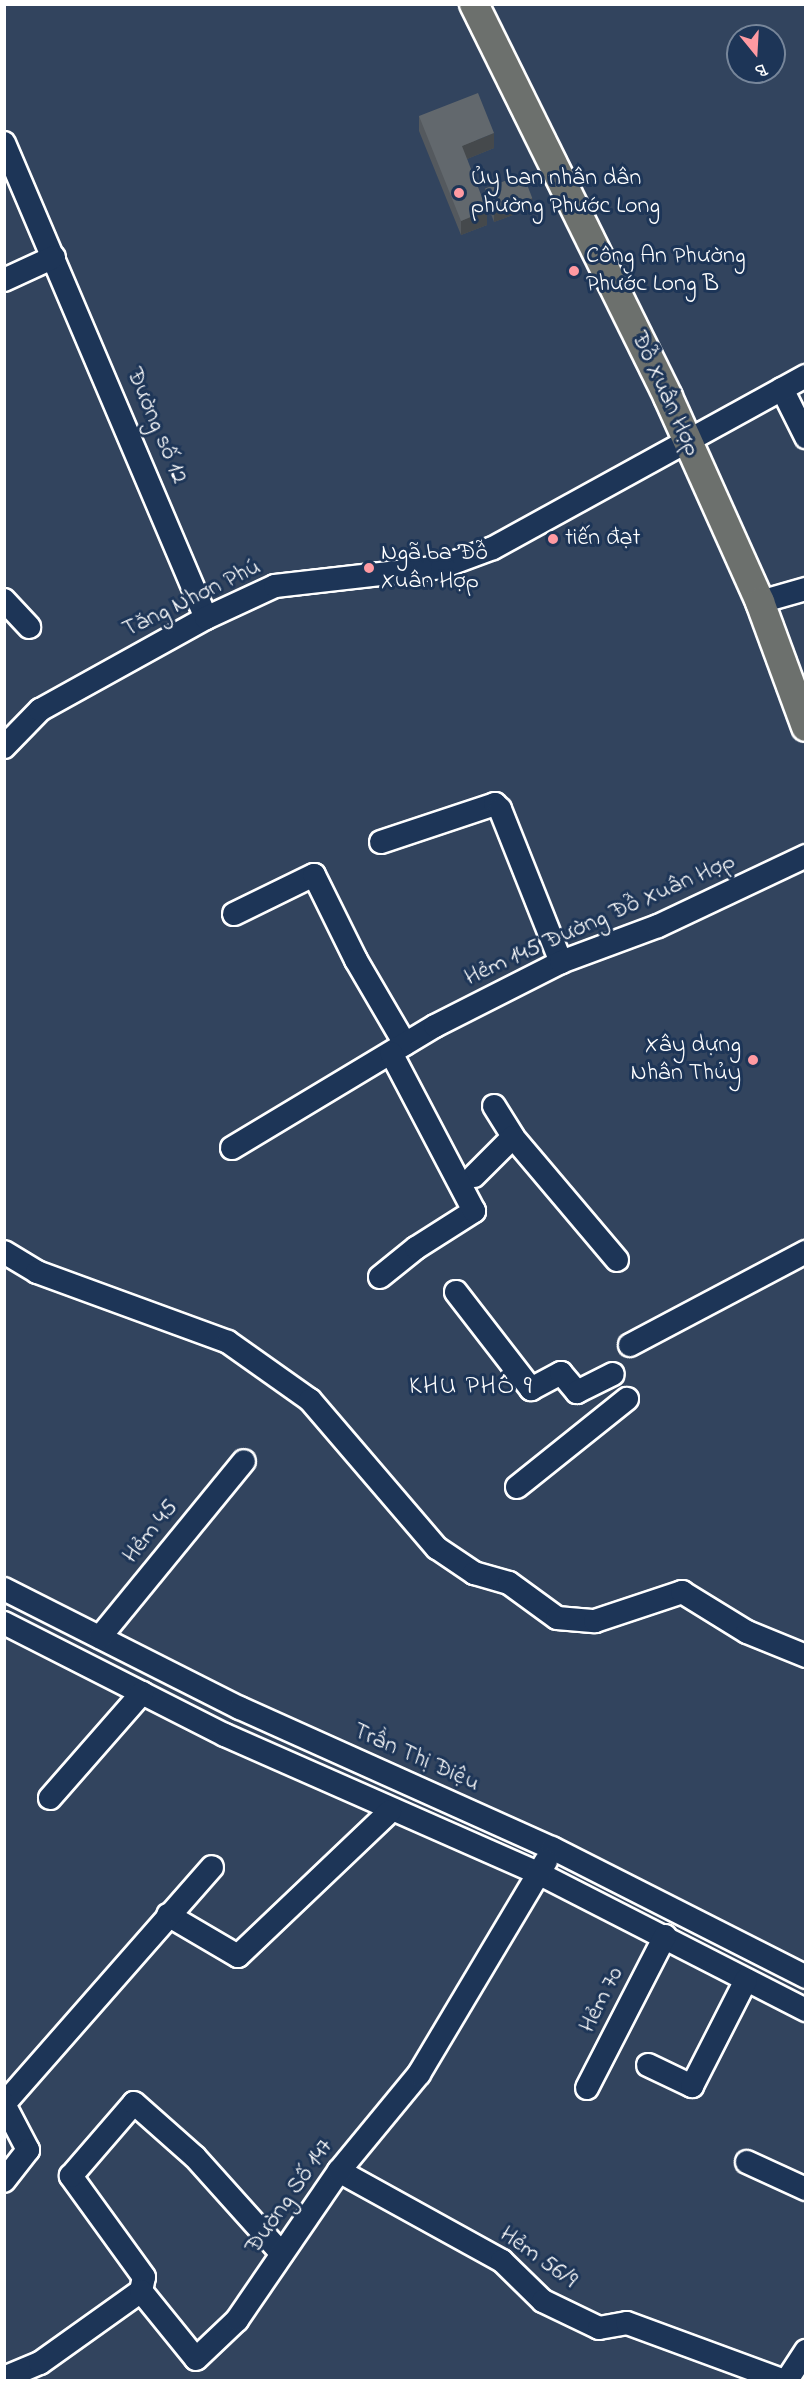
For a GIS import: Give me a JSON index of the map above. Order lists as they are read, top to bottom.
{
  "streets": {
    "main road": ["Đỗ Xuân Hợp"],
    "street": [
      "Đường số 12",
      "Tăng Nhơn Phú",
      "Hẻm 145 Đường Đỗ Xuân Hợp",
      "Hẻm 45",
      "Trần Thị Điệu",
      "Hẻm 70",
      "Đường Số 147",
      "Hẻm 56/9"
    ]
  },
  "crossings": [
    ["Đỗ Xuân Hợp", "Tăng Nhơn Phú"],
    ["Đường số 12", "Tăng Nhơn Phú"],
    ["Hẻm 45", "Trần Thị Điệu"],
    ["Trần Thị Điệu", "Đường Số 147"],
    ["Đường Số 147", "Hẻm 56/9"]
  ],
  "districts": ["KHU PHỐ 9"],
  "places": [
    "Ủy ban nhân dân phường Phước Long",
    "Công An Phường Phước Long B",
    "tiến đạt",
    "Ngã ba Đỗ Xuân Hợp",
    "Xây dựng Nhân Thủy"
  ],
  "north": "bottom"
}
